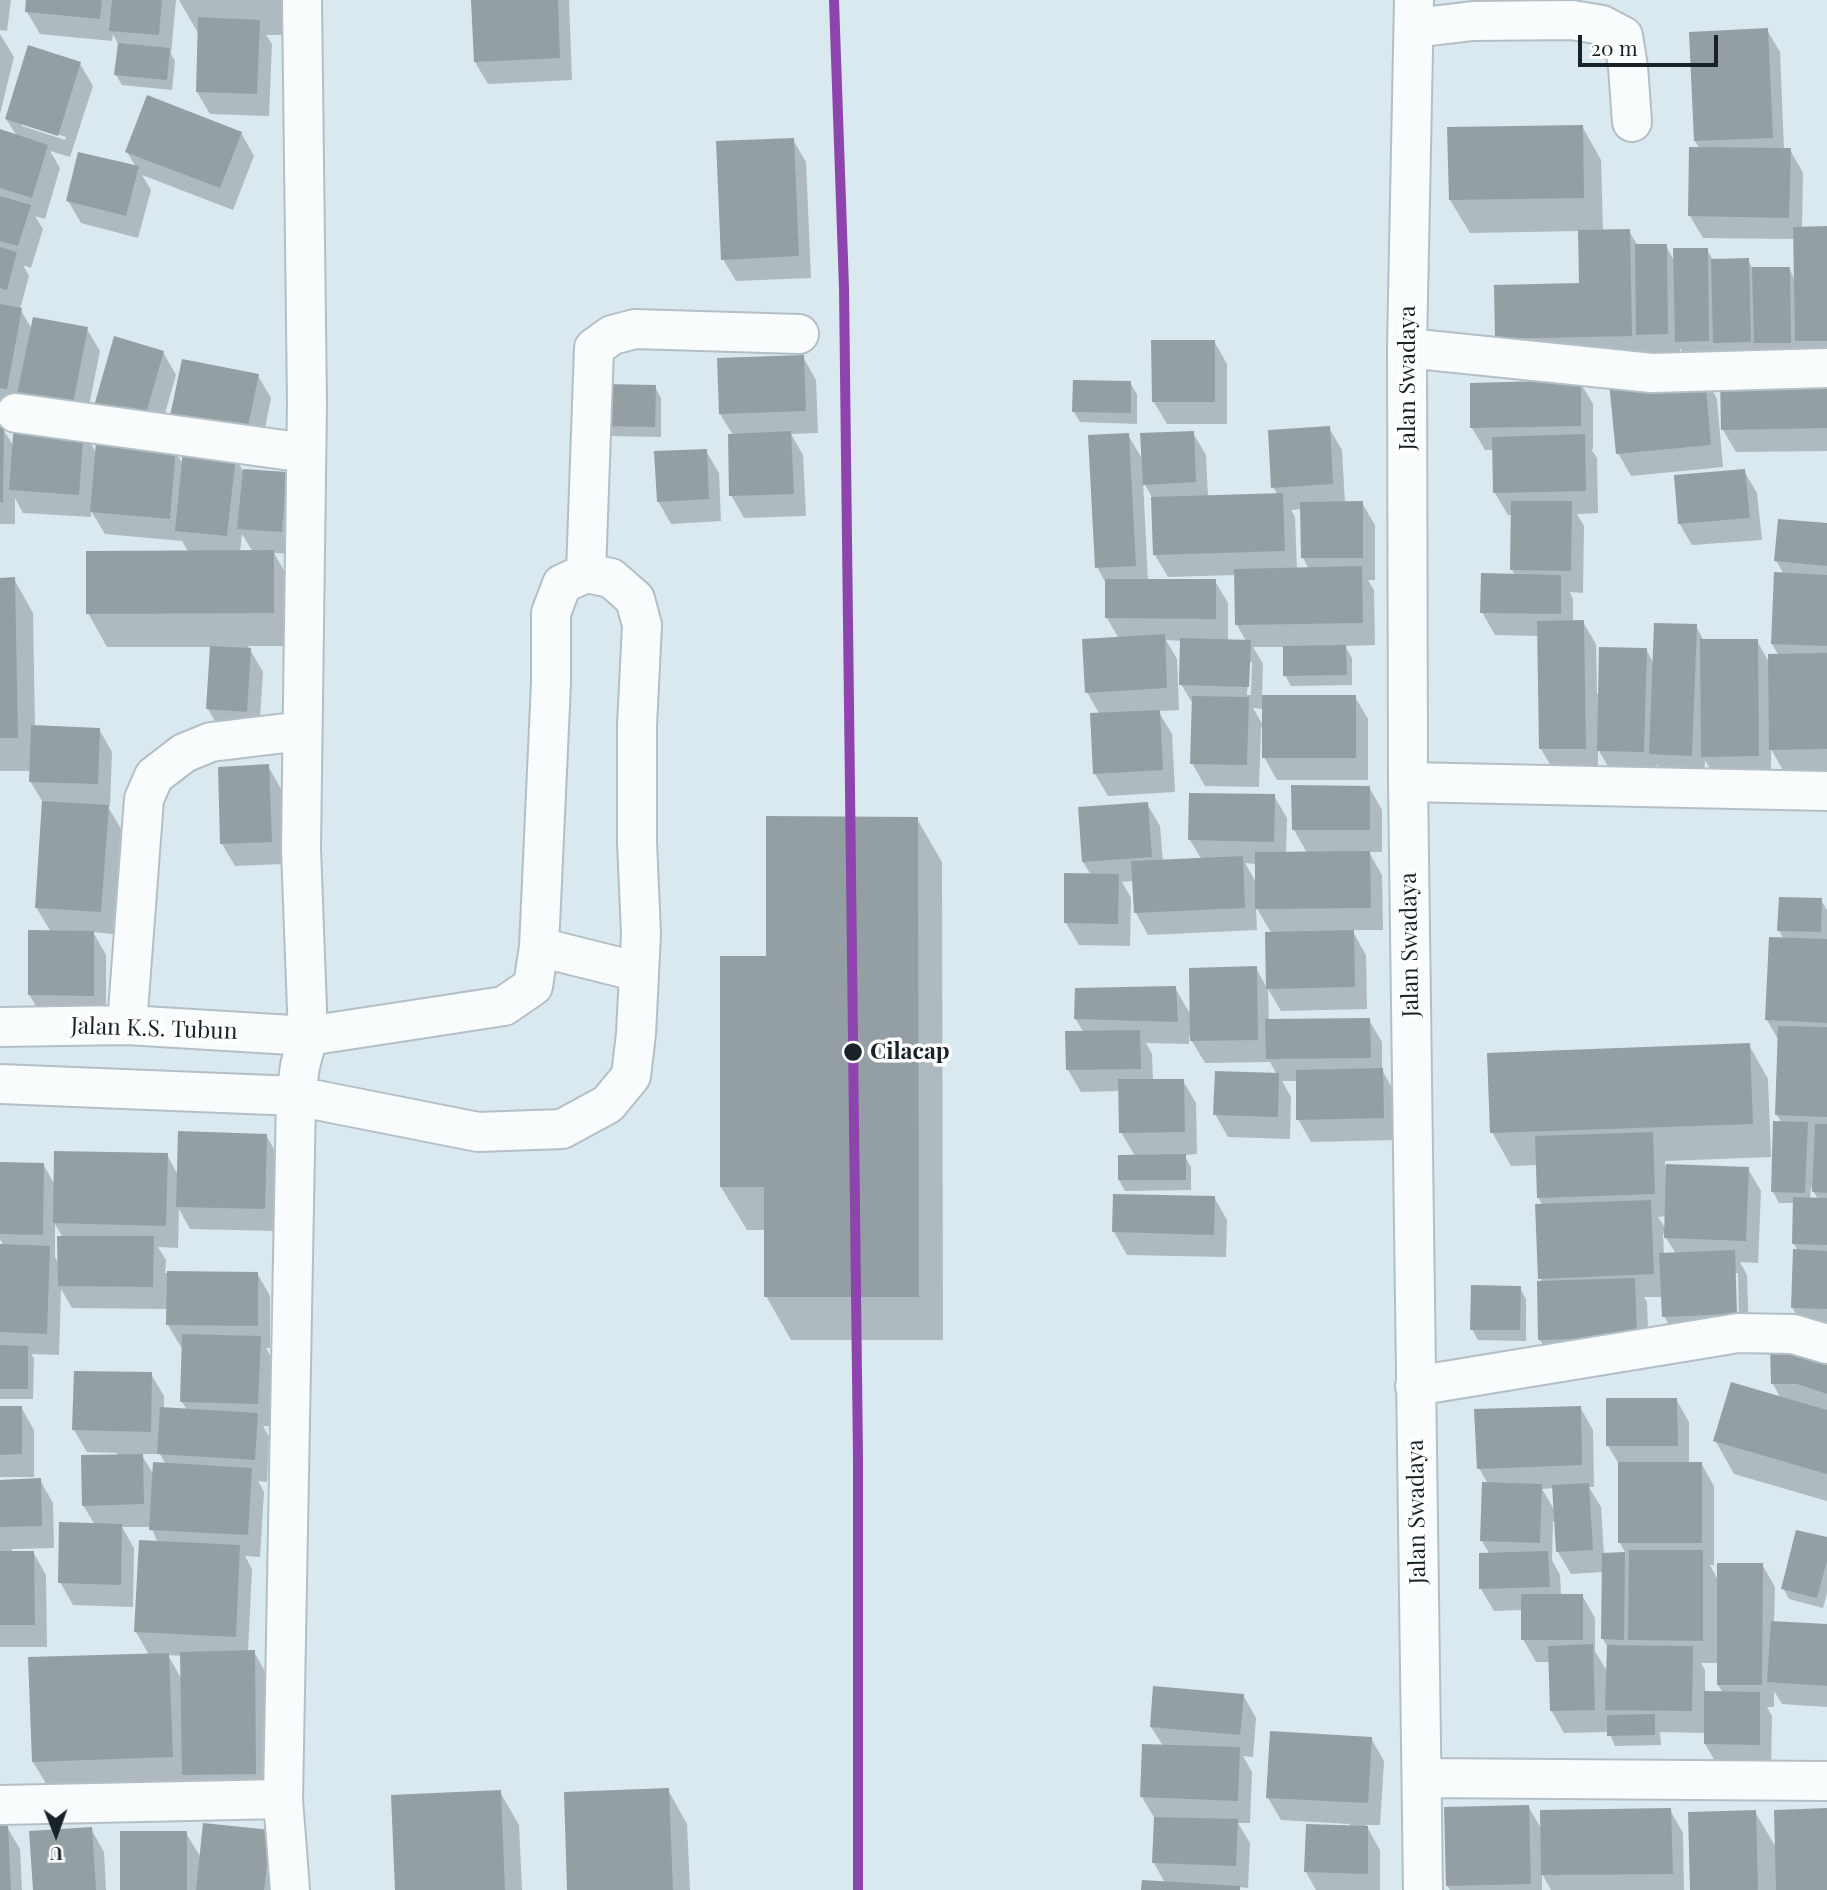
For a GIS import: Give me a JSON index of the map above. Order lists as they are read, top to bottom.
{
  "streets": {
    "street": ["Jalan Swadaya", "Jalan K.S. Tubun"]
  },
  "places": ["Cilacap"],
  "scale_bar": "20 m",
  "north": "bottom"
}
